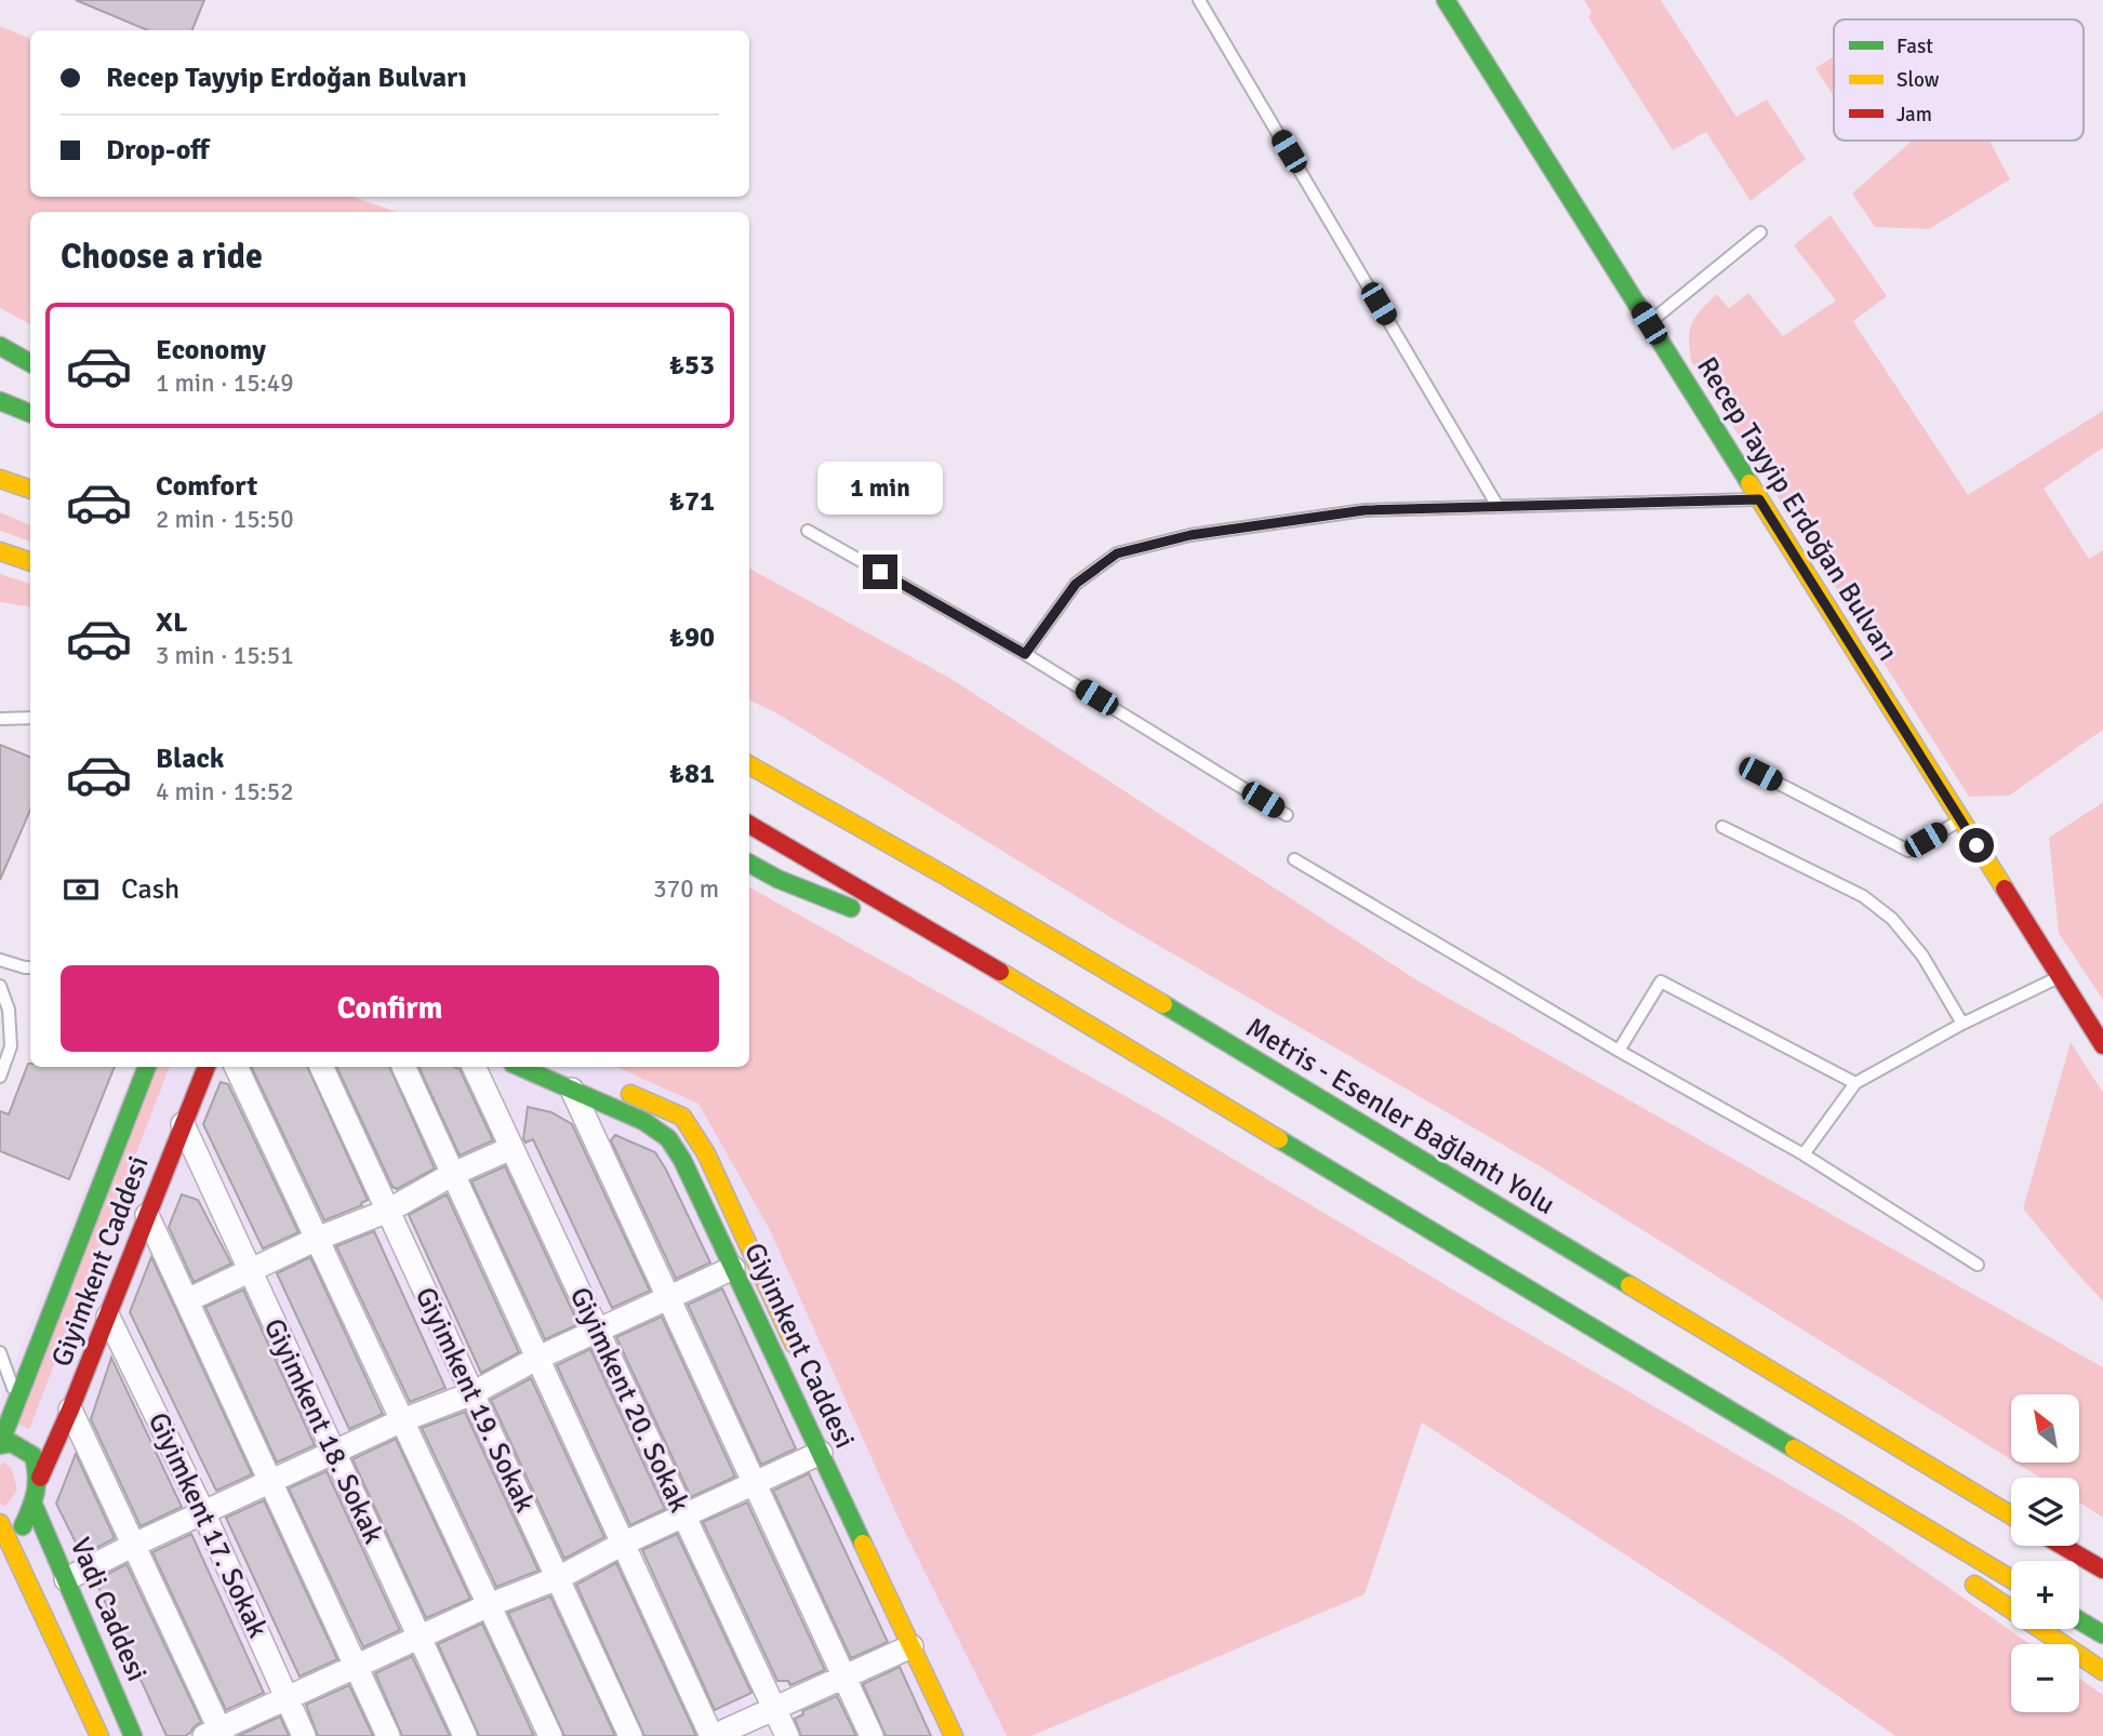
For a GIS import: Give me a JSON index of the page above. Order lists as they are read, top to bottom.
{
  "streets": {
    "main road": [
      "Recep Tayyip Erdoğan Bulvarı",
      "Metris - Esenler Bağlantı Yolu",
      "Giyimkent Caddesi",
      "Vadi Caddesi"
    ],
    "street": [
      "Giyimkent 19. Sokak",
      "Giyimkent 20. Sokak",
      "Giyimkent 18. Sokak",
      "Giyimkent 17. Sokak"
    ]
  },
  "crossings": [
    ["Giyimkent Caddesi", "Giyimkent 18. Sokak"],
    ["Giyimkent Caddesi", "Giyimkent 17. Sokak"],
    ["Giyimkent Caddesi", "Vadi Caddesi"]
  ],
  "legend": ["Fast", "Slow", "Jam"],
  "north": "top left",
  "page": {
    "banner": ["Recep Tayyip Erdoğan Bulvarı", "Drop-off"],
    "heading": "Choose a ride",
    "list": [
      {
        "name": "Economy",
        "note": "1 min · 15:49",
        "value": "₺53"
      },
      {
        "name": "Comfort",
        "note": "2 min · 15:50",
        "value": "₺71"
      },
      {
        "name": "XL",
        "note": "3 min · 15:51",
        "value": "₺90"
      },
      {
        "name": "Black",
        "note": "4 min · 15:52",
        "value": "₺81"
      }
    ],
    "bubble": "1 min",
    "pay": ["Cash", "370 m"],
    "buttons": "Confirm",
    "map_buttons": ["+", "−"]
  }
}
